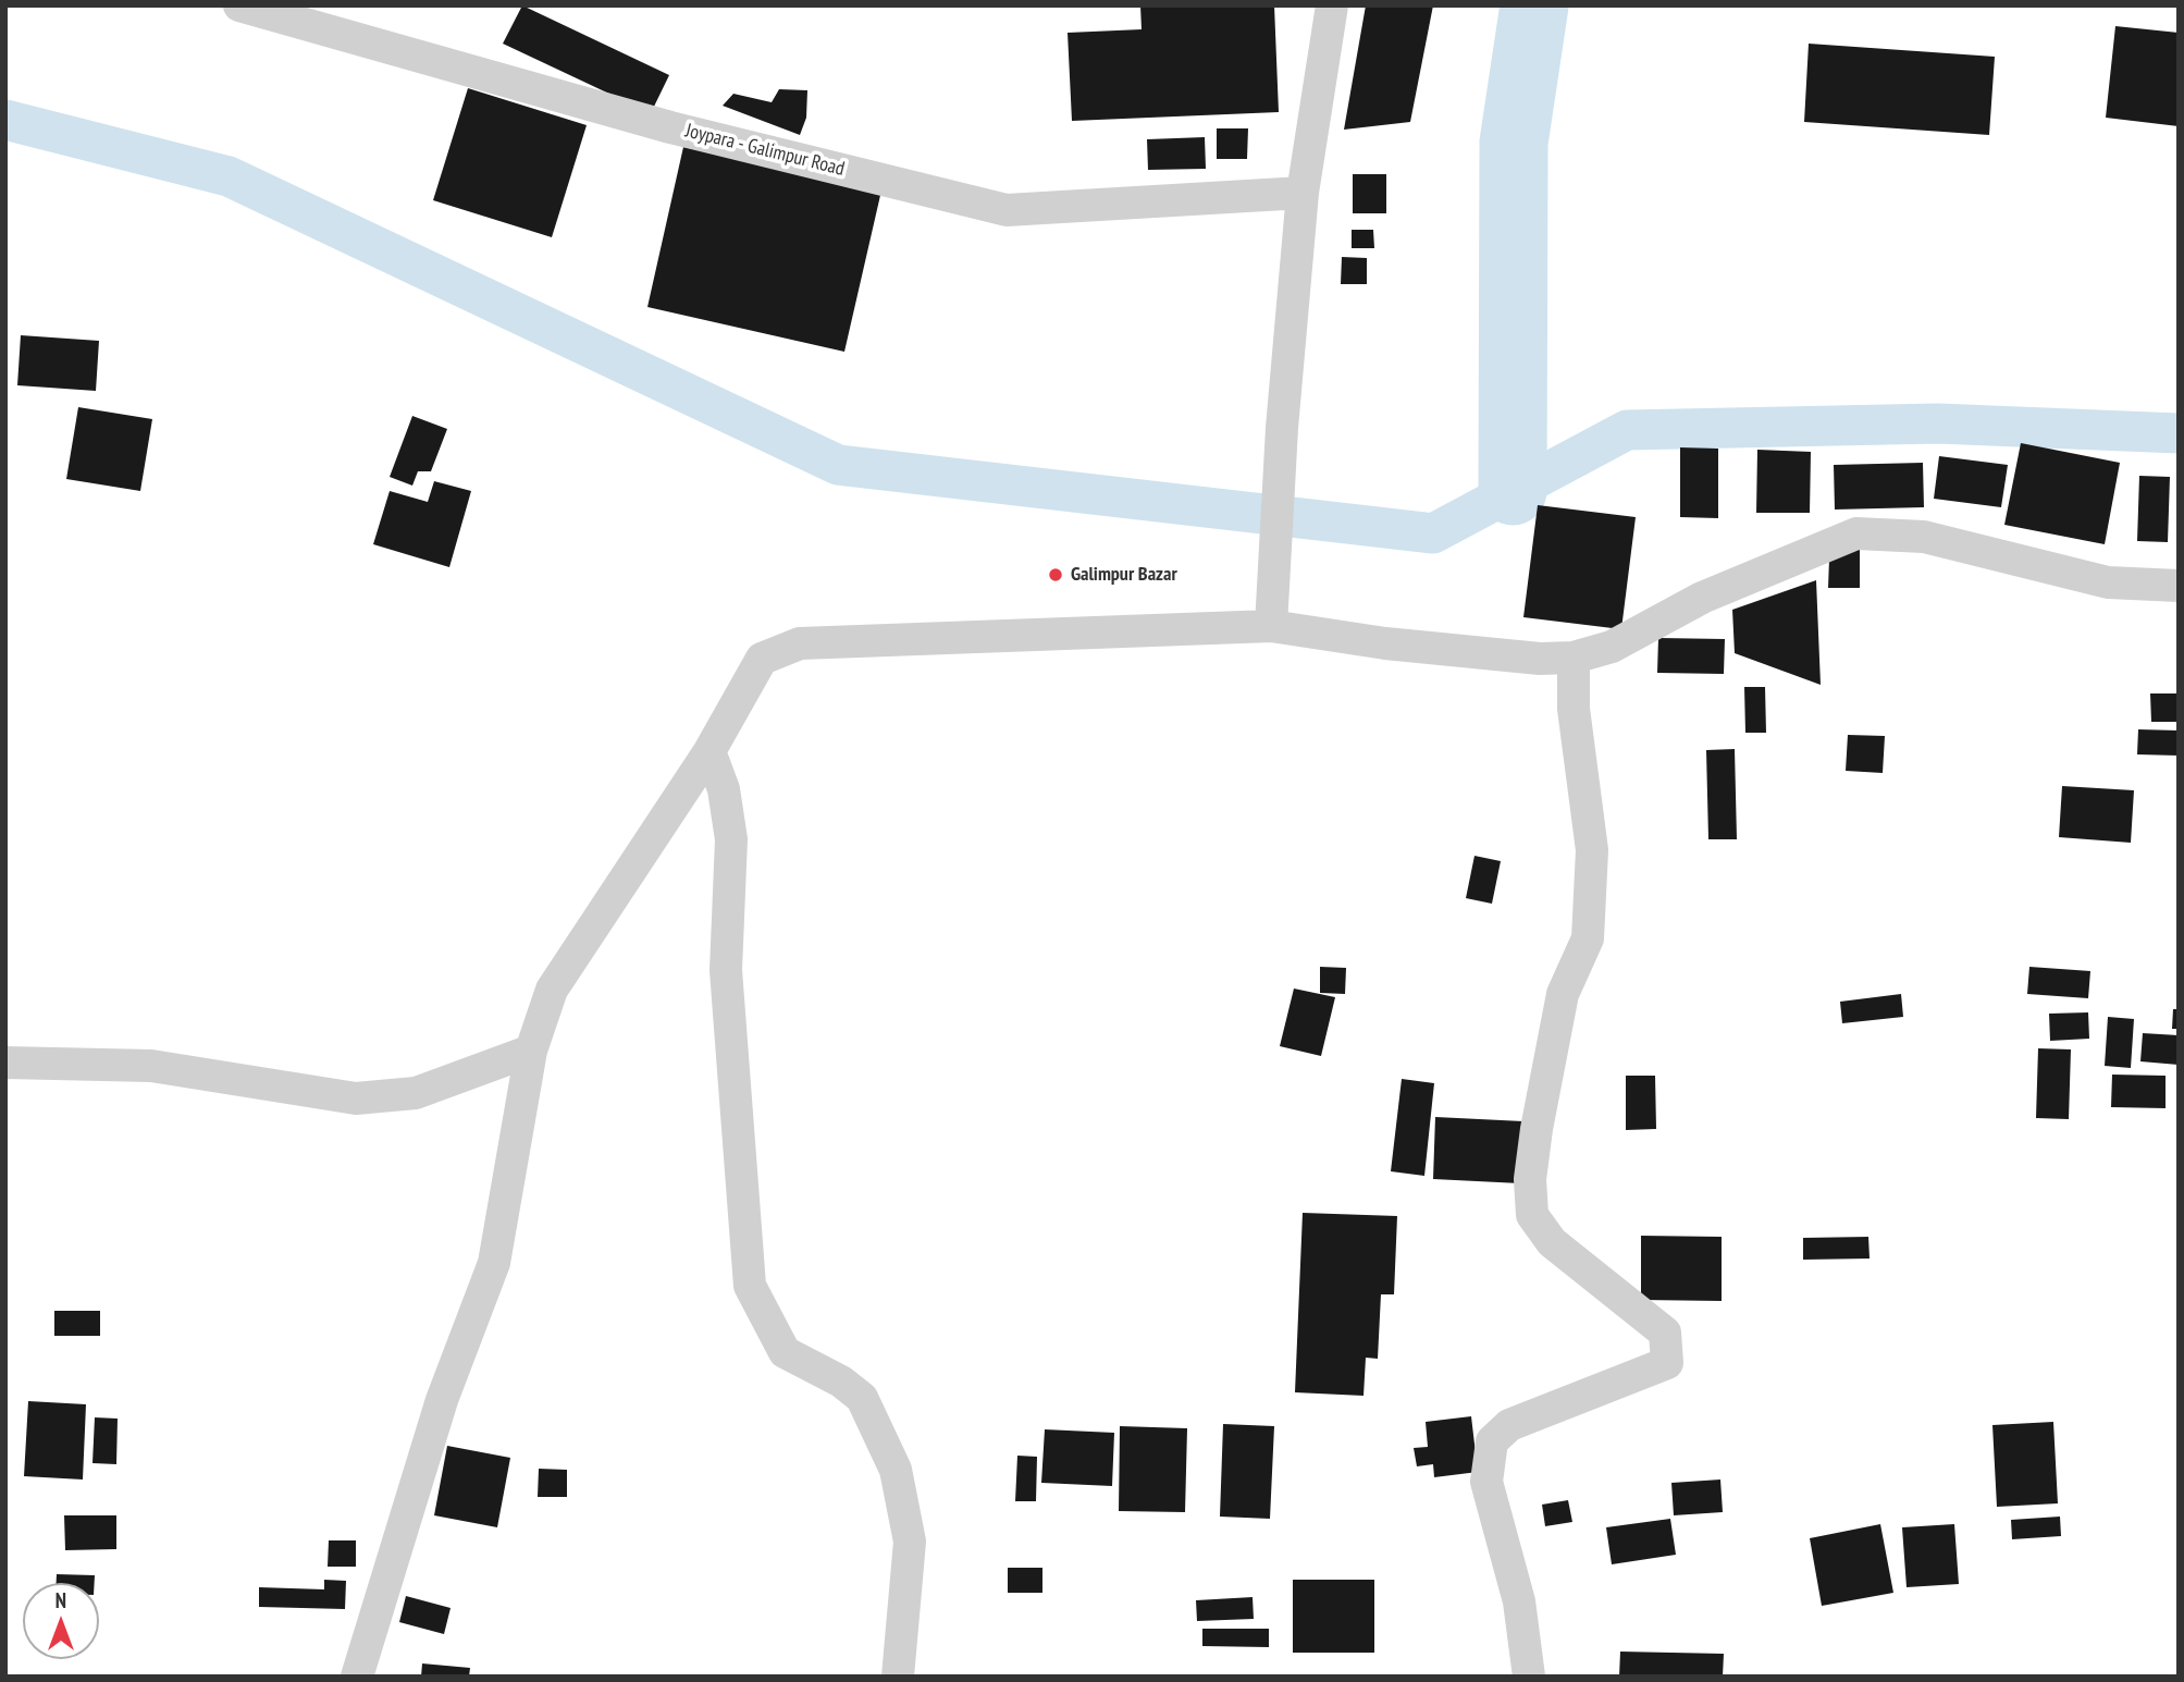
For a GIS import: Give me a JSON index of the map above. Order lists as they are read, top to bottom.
{
  "streets": {
    "street": ["Joypara - Galimpur Road"]
  },
  "places": ["Galimpur Bazar"],
  "north": "top"
}
